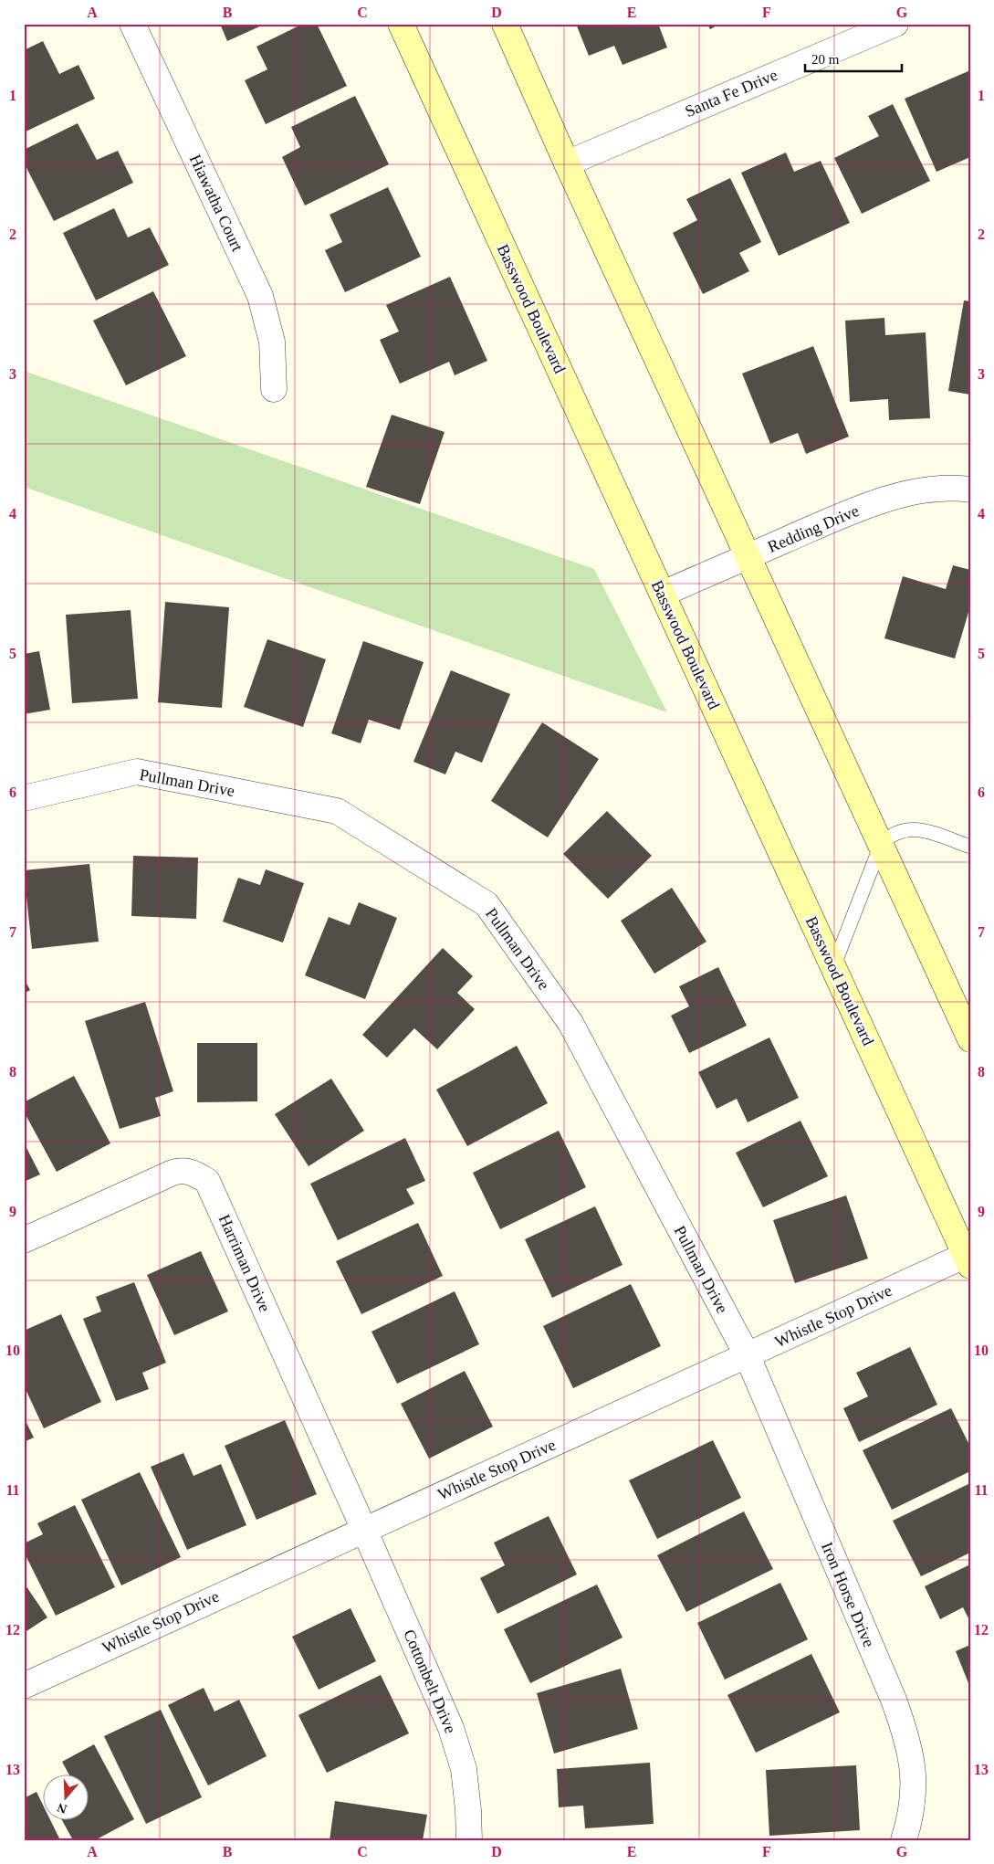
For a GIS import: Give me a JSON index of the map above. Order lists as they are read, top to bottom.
{
  "streets": {
    "main road": ["Basswood Boulevard"],
    "street": [
      "Santa Fe Drive",
      "Hiawatha Court",
      "Redding Drive",
      "Pullman Drive",
      "Harriman Drive",
      "Whistle Stop Drive",
      "Iron Horse Drive",
      "Cottonbelt Drive"
    ]
  },
  "crossings": [
    ["Basswood Boulevard", "Redding Drive"],
    ["Basswood Boulevard", "Whistle Stop Drive"],
    ["Pullman Drive", "Whistle Stop Drive"],
    ["Pullman Drive", "Iron Horse Drive"],
    ["Harriman Drive", "Whistle Stop Drive"],
    ["Harriman Drive", "Cottonbelt Drive"],
    ["Whistle Stop Drive", "Iron Horse Drive"],
    ["Whistle Stop Drive", "Cottonbelt Drive"]
  ],
  "scale_bar": "20 m",
  "north": "bottom",
  "grid": {
    "columns": [
      "A",
      "B",
      "C",
      "D",
      "E",
      "F",
      "G"
    ],
    "rows": [
      "1",
      "2",
      "3",
      "4",
      "5",
      "6",
      "7",
      "8",
      "9",
      "10",
      "11",
      "12",
      "13"
    ]
  }
}
